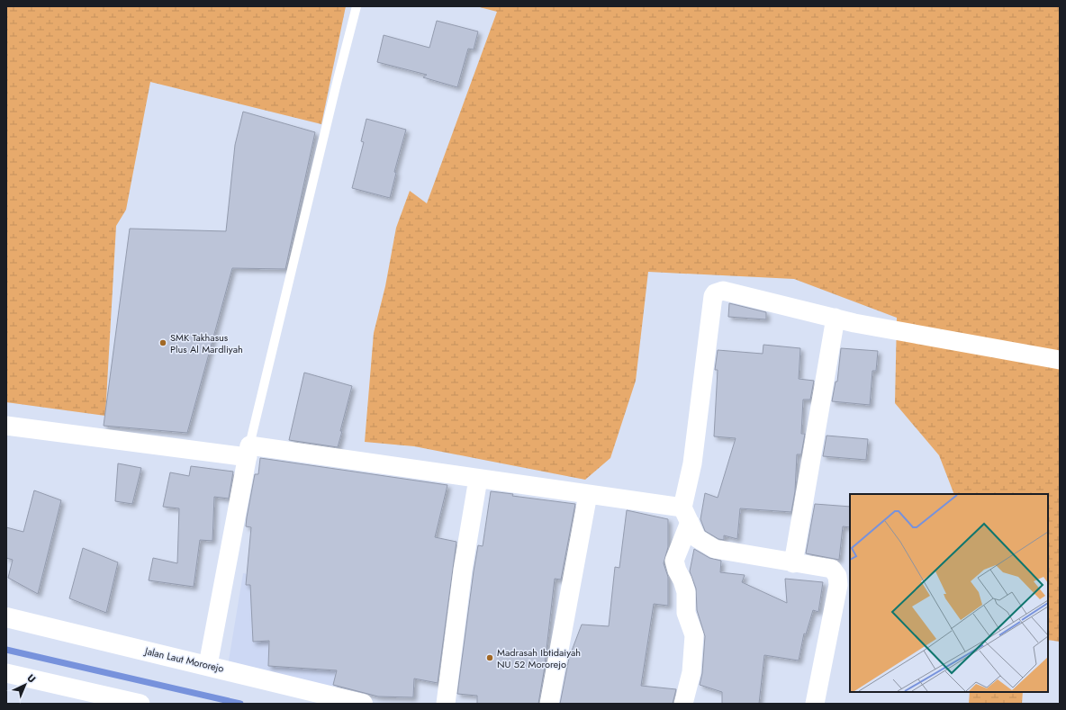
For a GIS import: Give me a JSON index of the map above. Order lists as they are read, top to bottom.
{
  "streets": {
    "street": ["Jalan Laut Mororejo"]
  },
  "places": ["SMK Takhasus Plus Al Mardliyah", "Madrasah Ibtidaiyah NU 52 Mororejo"],
  "north": "top right"
}
